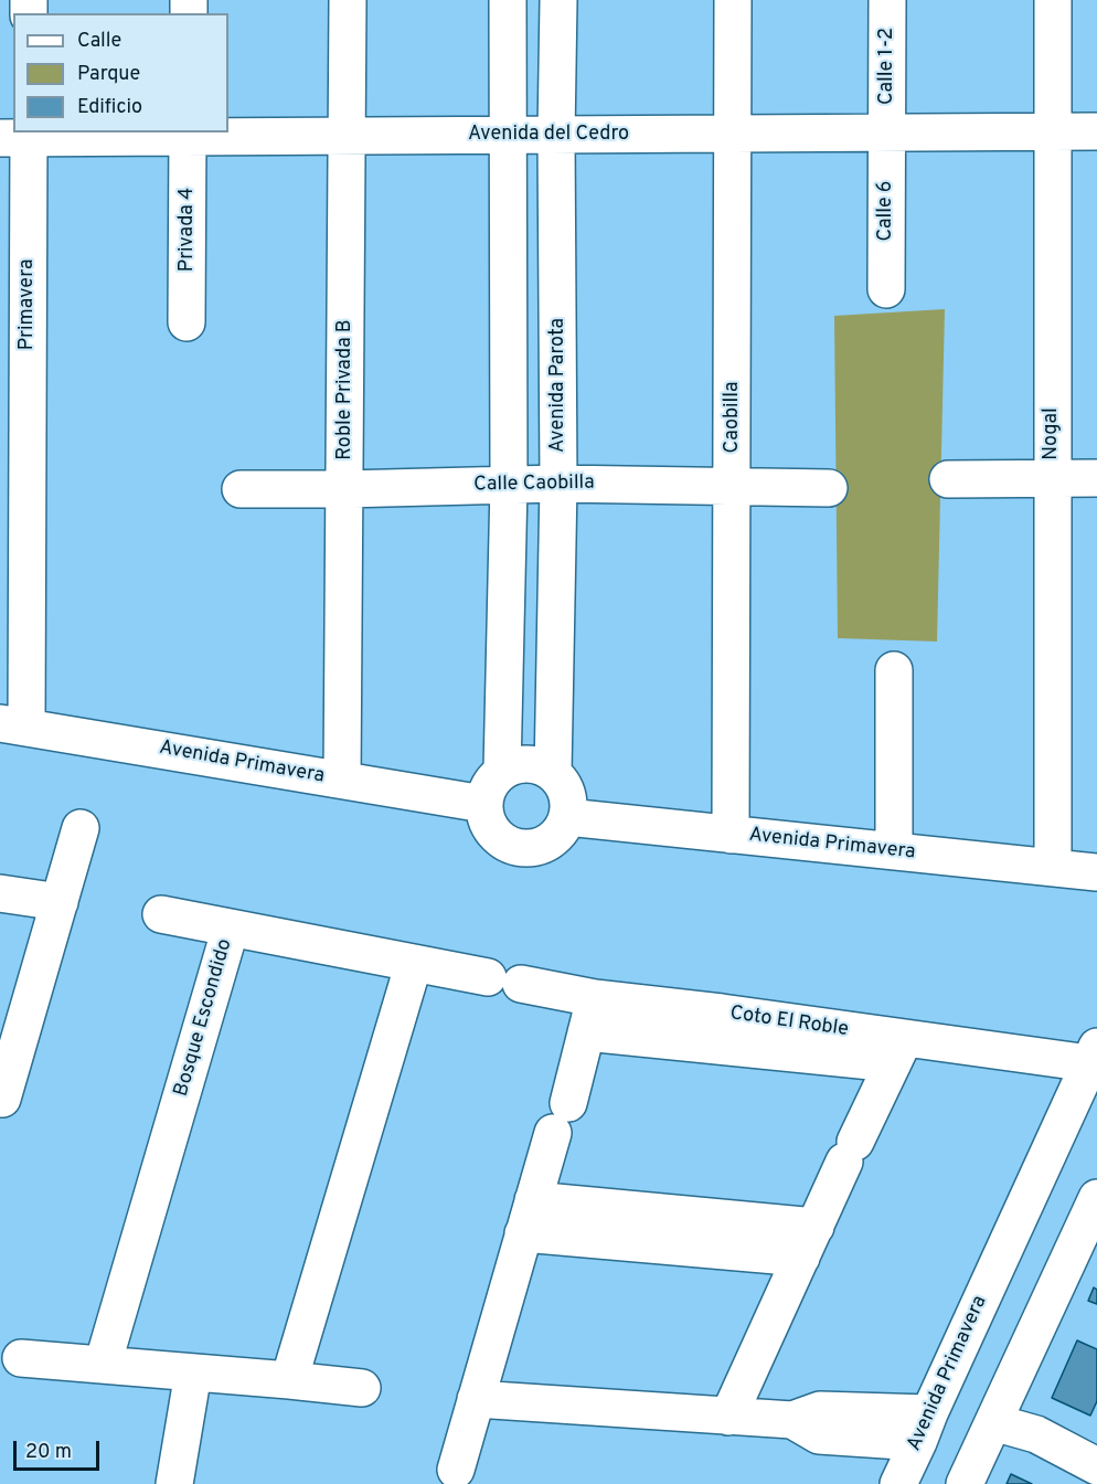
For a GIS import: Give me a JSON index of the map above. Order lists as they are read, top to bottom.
{
  "streets": {
    "street": [
      "Calle 1-2",
      "Avenida del Cedro",
      "Calle 6",
      "Privada 4",
      "Primavera",
      "Avenida Parota",
      "Roble Privada B",
      "Caobilla",
      "Nogal",
      "Calle Caobilla",
      "Avenida Primavera",
      "Bosque Escondido",
      "Coto El Roble"
    ]
  },
  "crossings": [
    ["Calle 1-2", "Avenida del Cedro"],
    ["Calle 1-2", "Calle 6"],
    ["Avenida del Cedro", "Calle 6"],
    ["Avenida del Cedro", "Privada 4"],
    ["Avenida del Cedro", "Primavera"],
    ["Avenida del Cedro", "Avenida Parota"],
    ["Avenida del Cedro", "Roble Privada B"],
    ["Avenida del Cedro", "Caobilla"],
    ["Avenida del Cedro", "Nogal"],
    ["Primavera", "Avenida Primavera"],
    ["Avenida Parota", "Calle Caobilla"],
    ["Avenida Parota", "Avenida Primavera"],
    ["Roble Privada B", "Calle Caobilla"],
    ["Roble Privada B", "Avenida Primavera"],
    ["Caobilla", "Calle Caobilla"],
    ["Caobilla", "Avenida Primavera"],
    ["Nogal", "Avenida Primavera"],
    ["Avenida Primavera", "Coto El Roble"],
    ["Bosque Escondido", "Coto El Roble"]
  ],
  "legend": ["Calle", "Parque", "Edificio"],
  "scale_bar": "20 m"
}
